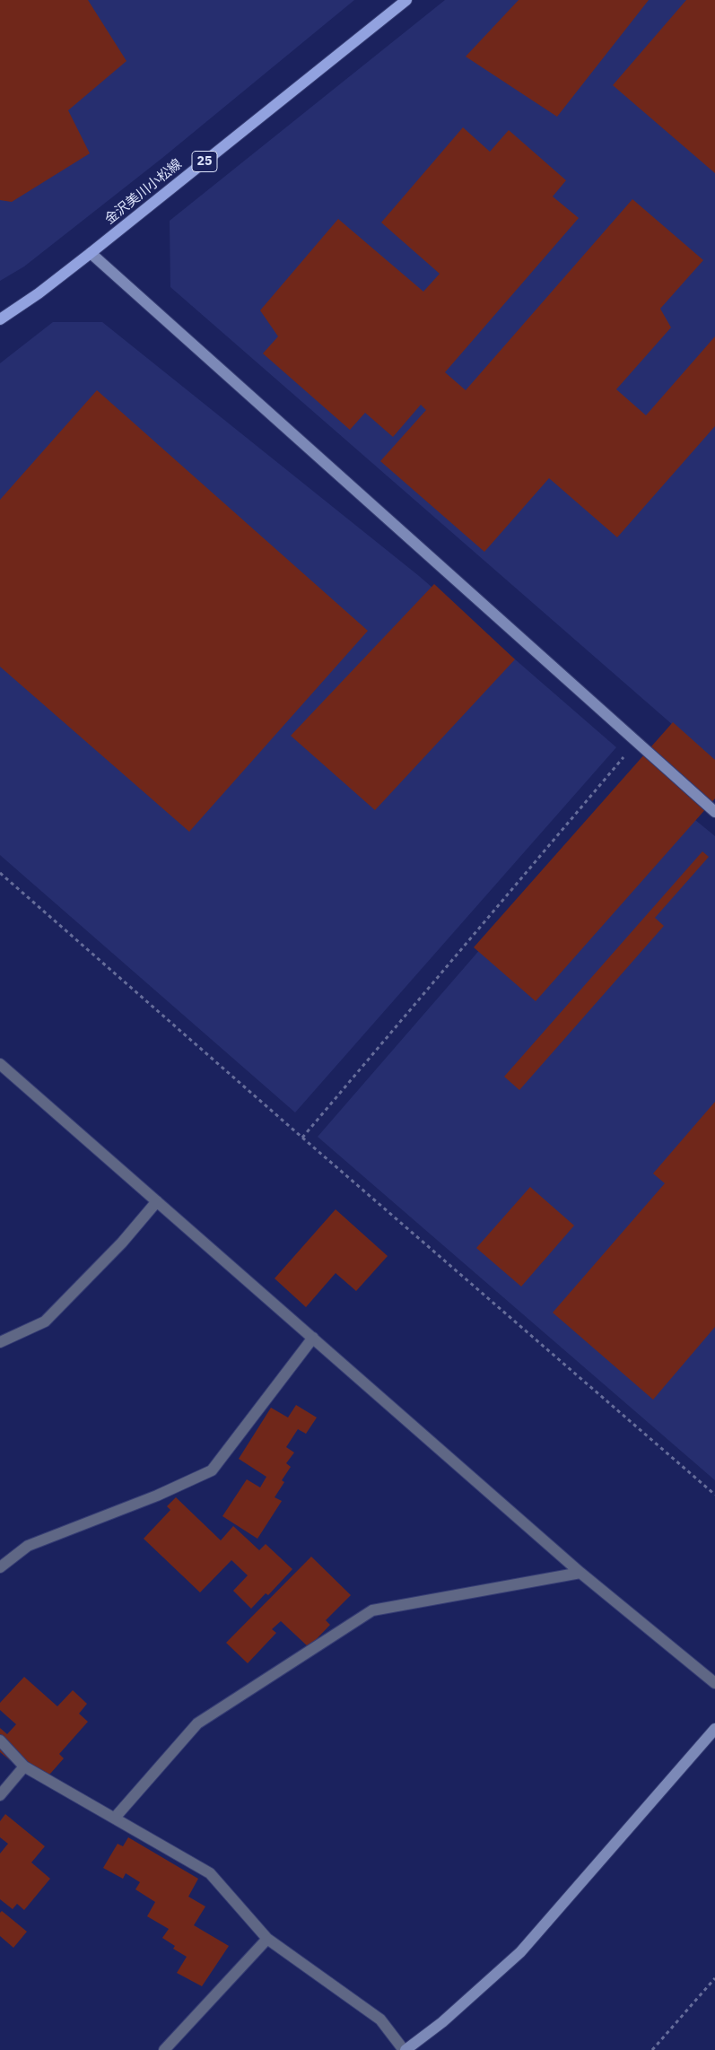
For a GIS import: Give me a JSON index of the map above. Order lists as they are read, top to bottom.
{
  "streets": {
    "main road": ["25", "金沢美川小松線"]
  }
}
